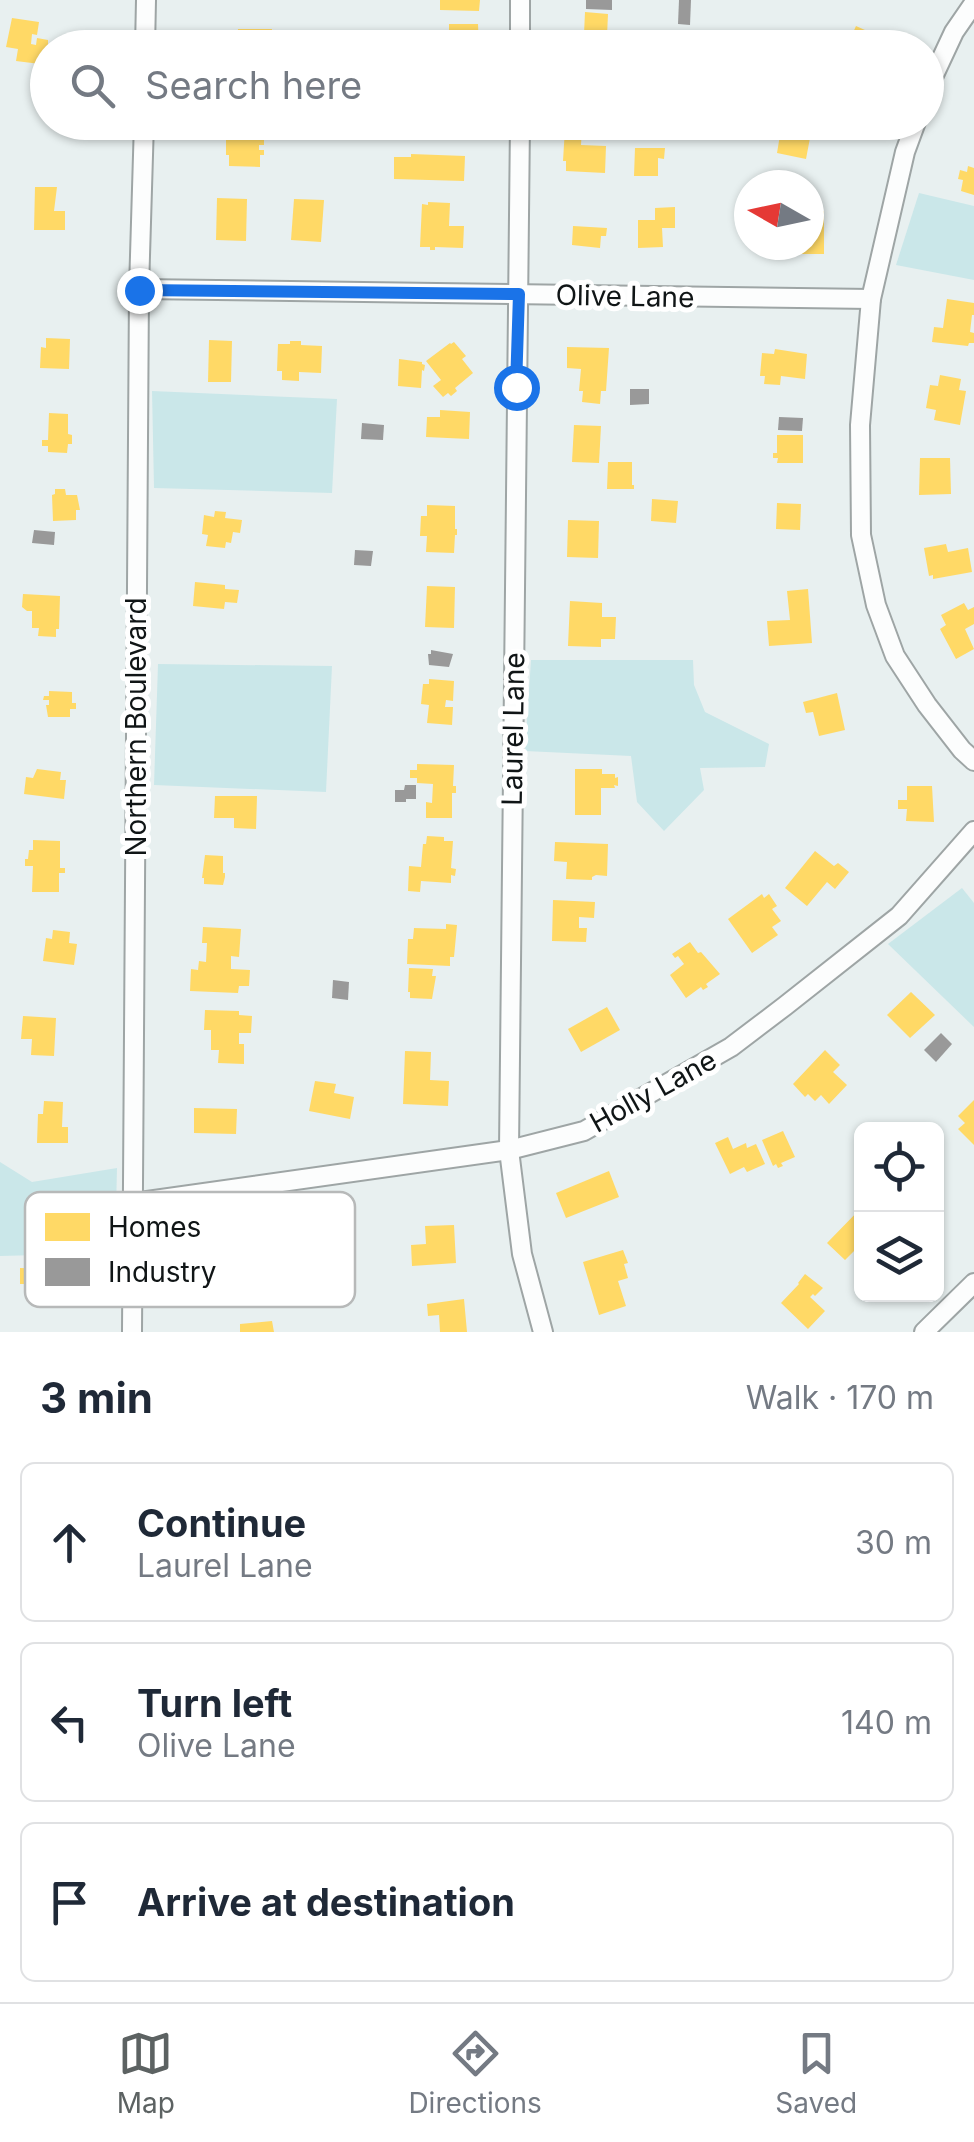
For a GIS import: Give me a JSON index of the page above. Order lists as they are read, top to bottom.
{
  "streets": {
    "street": [
      "Olive Lane",
      "Northern Boulevard",
      "Laurel Lane",
      "Holly Lane"
    ]
  },
  "crossings": [
    ["Olive Lane", "Northern Boulevard"],
    ["Olive Lane", "Laurel Lane"],
    ["Laurel Lane", "Holly Lane"]
  ],
  "legend": ["Homes", "Industry"],
  "north": "left",
  "page": {
    "search": "Search here",
    "heading": ["3 min", "Walk · 170 m"],
    "list": [
      ["Continue", "Laurel Lane", "30 m"],
      ["Turn left", "Olive Lane", "140 m"],
      "Arrive at destination"
    ],
    "nav": ["Map", "Directions", "Saved"]
  }
}
